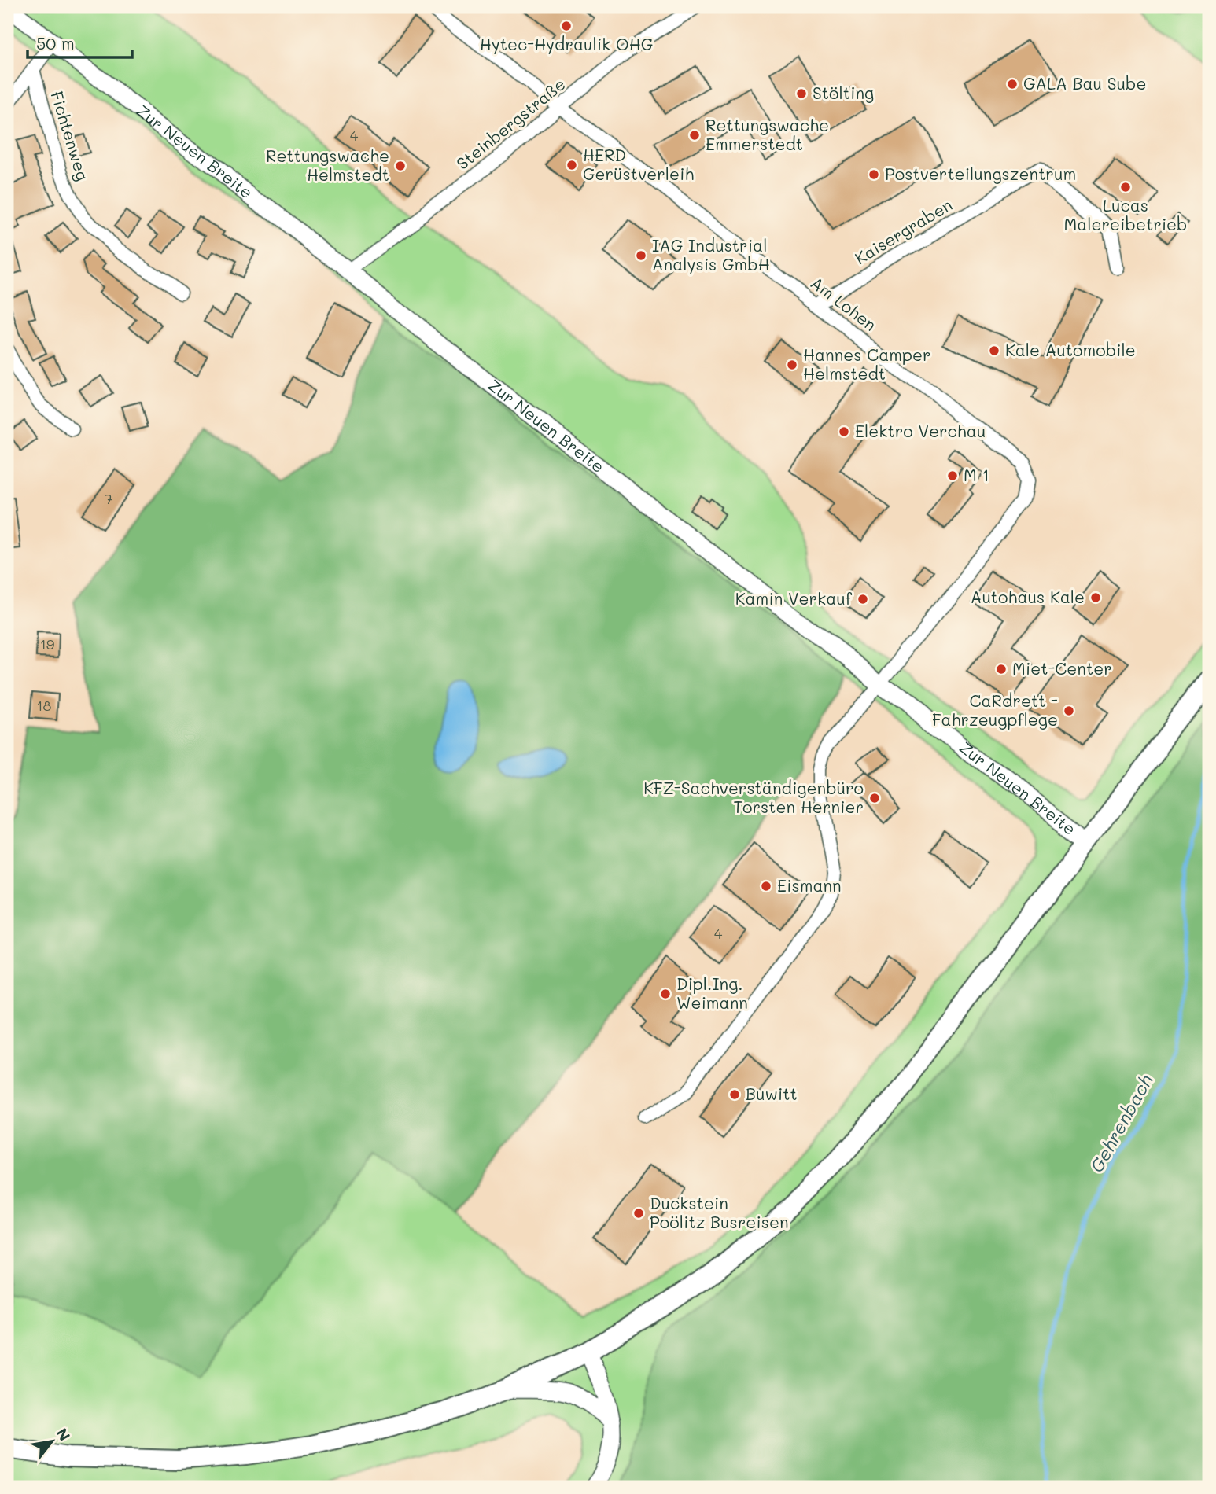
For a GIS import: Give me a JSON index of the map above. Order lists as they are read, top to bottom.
{
  "streets": {
    "street": [
      "Steinbergstraße",
      "Fichtenweg",
      "Zur Neuen Breite",
      "Kaisergraben",
      "Am Lohen"
    ]
  },
  "crossings": [
    ["Steinbergstraße", "Zur Neuen Breite"],
    ["Steinbergstraße", "Am Lohen"],
    ["Zur Neuen Breite", "Am Lohen"],
    ["Kaisergraben", "Am Lohen"]
  ],
  "water": ["Gehrenbach"],
  "places": [
    "Hytec-Hydraulik OHG",
    "GALA Bau Sube",
    "Stölting",
    "Rettungswache Emmerstedt",
    "HERD Gerüstverleih",
    "Rettungswache Helmstedt",
    "Postverteilungszentrum",
    "Lucas Malereibetrieb",
    "IAG Industrial Analysis GmbH",
    "Kale Automobile",
    "Hannes Camper Helmstedt",
    "Elektro Verchau",
    "M 1",
    "Autohaus Kale",
    "Kamin Verkauf",
    "Miet-Center",
    "CaRdrett - Fahrzeugpflege",
    "KFZ-Sachverständigenbüro Torsten Hernier",
    "Eismann",
    "Dipl.Ing. Weimann",
    "Buwitt",
    "Duckstein Poölitz Busreisen"
  ],
  "house_numbers": [
    "4",
    "7",
    "19",
    "18",
    "4"
  ],
  "scale_bar": "50 m",
  "north": "top right"
}
